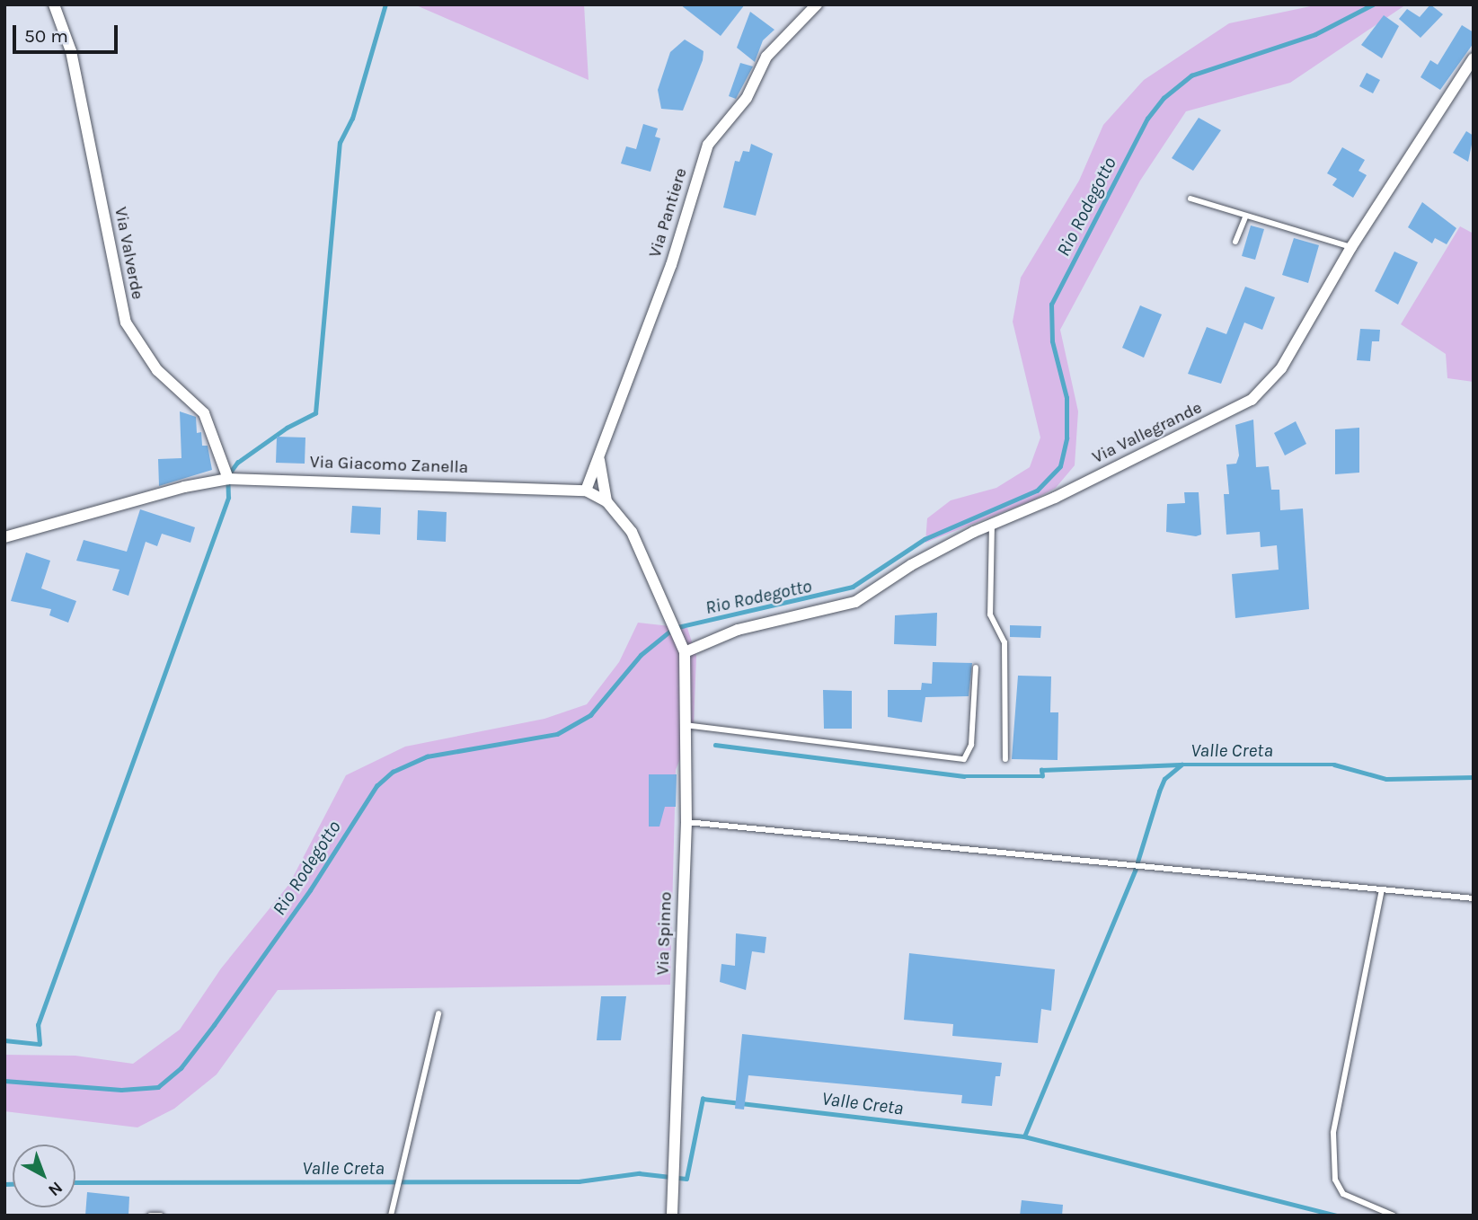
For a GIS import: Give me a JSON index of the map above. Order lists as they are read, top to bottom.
{
  "streets": {
    "street": [
      "Via Pantiere",
      "Via Valverde",
      "Via Vallegrande",
      "Via Giacomo Zanella",
      "Via Spinno"
    ]
  },
  "crossings": [
    ["Via Pantiere", "Via Giacomo Zanella"],
    ["Via Valverde", "Via Giacomo Zanella"],
    ["Via Vallegrande", "Via Giacomo Zanella"],
    ["Via Vallegrande", "Via Spinno"],
    ["Via Giacomo Zanella", "Via Spinno"]
  ],
  "water": ["Rio Rodegotto", "Valle Creta"],
  "scale_bar": "50 m",
  "north": "bottom right"
}
